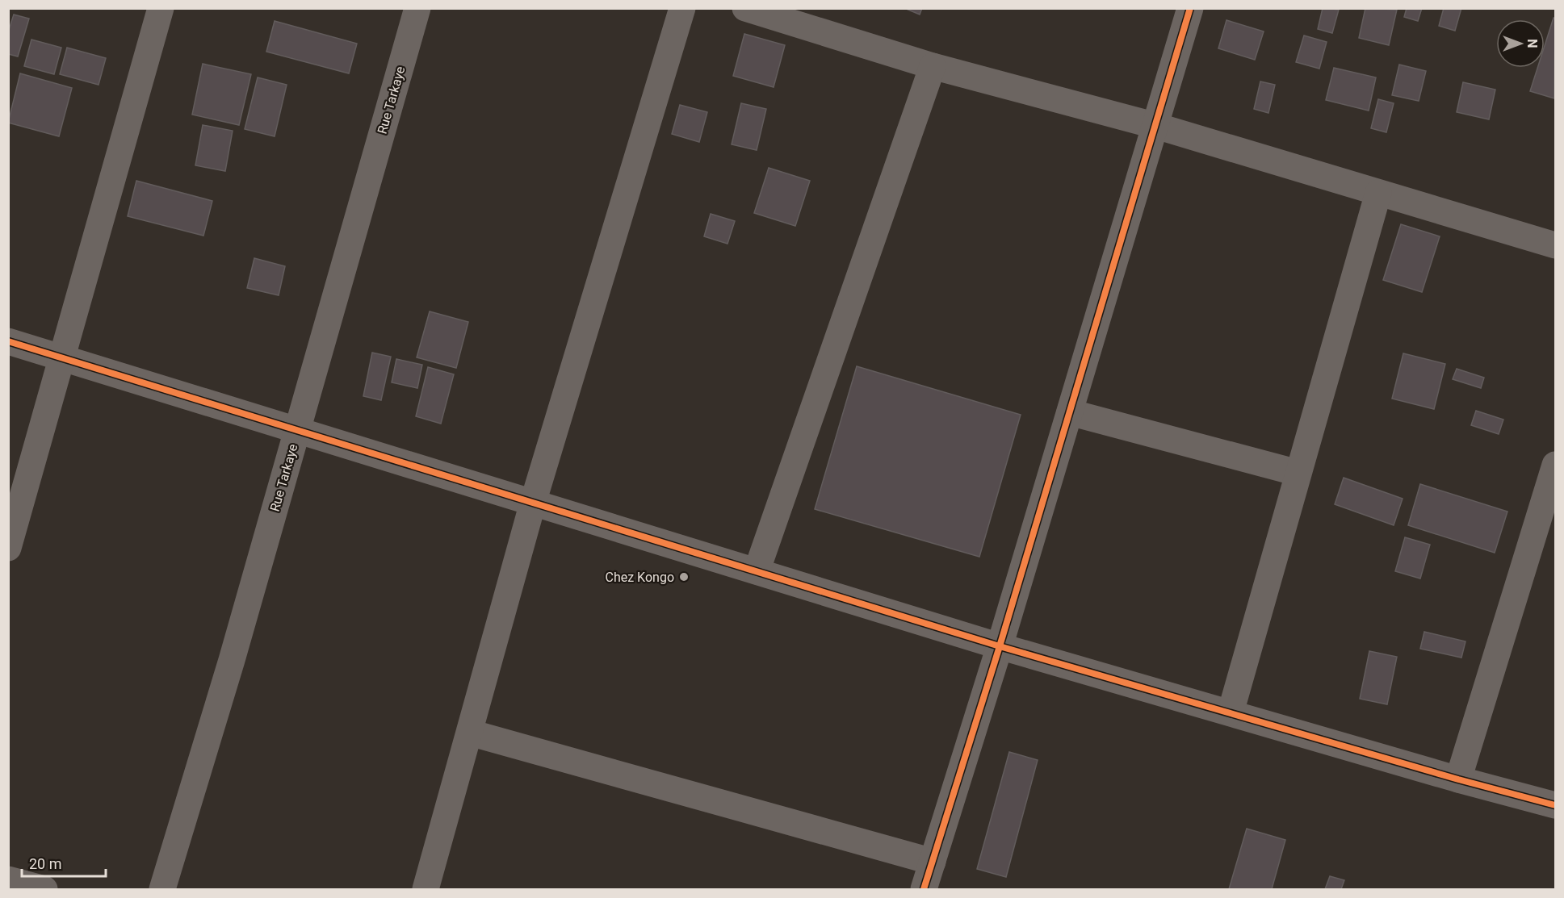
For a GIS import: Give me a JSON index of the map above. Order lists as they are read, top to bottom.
{
  "streets": {
    "street": ["Rue Tarkaye"]
  },
  "places": ["Chez Kongo"],
  "scale_bar": "20 m",
  "north": "right"
}
